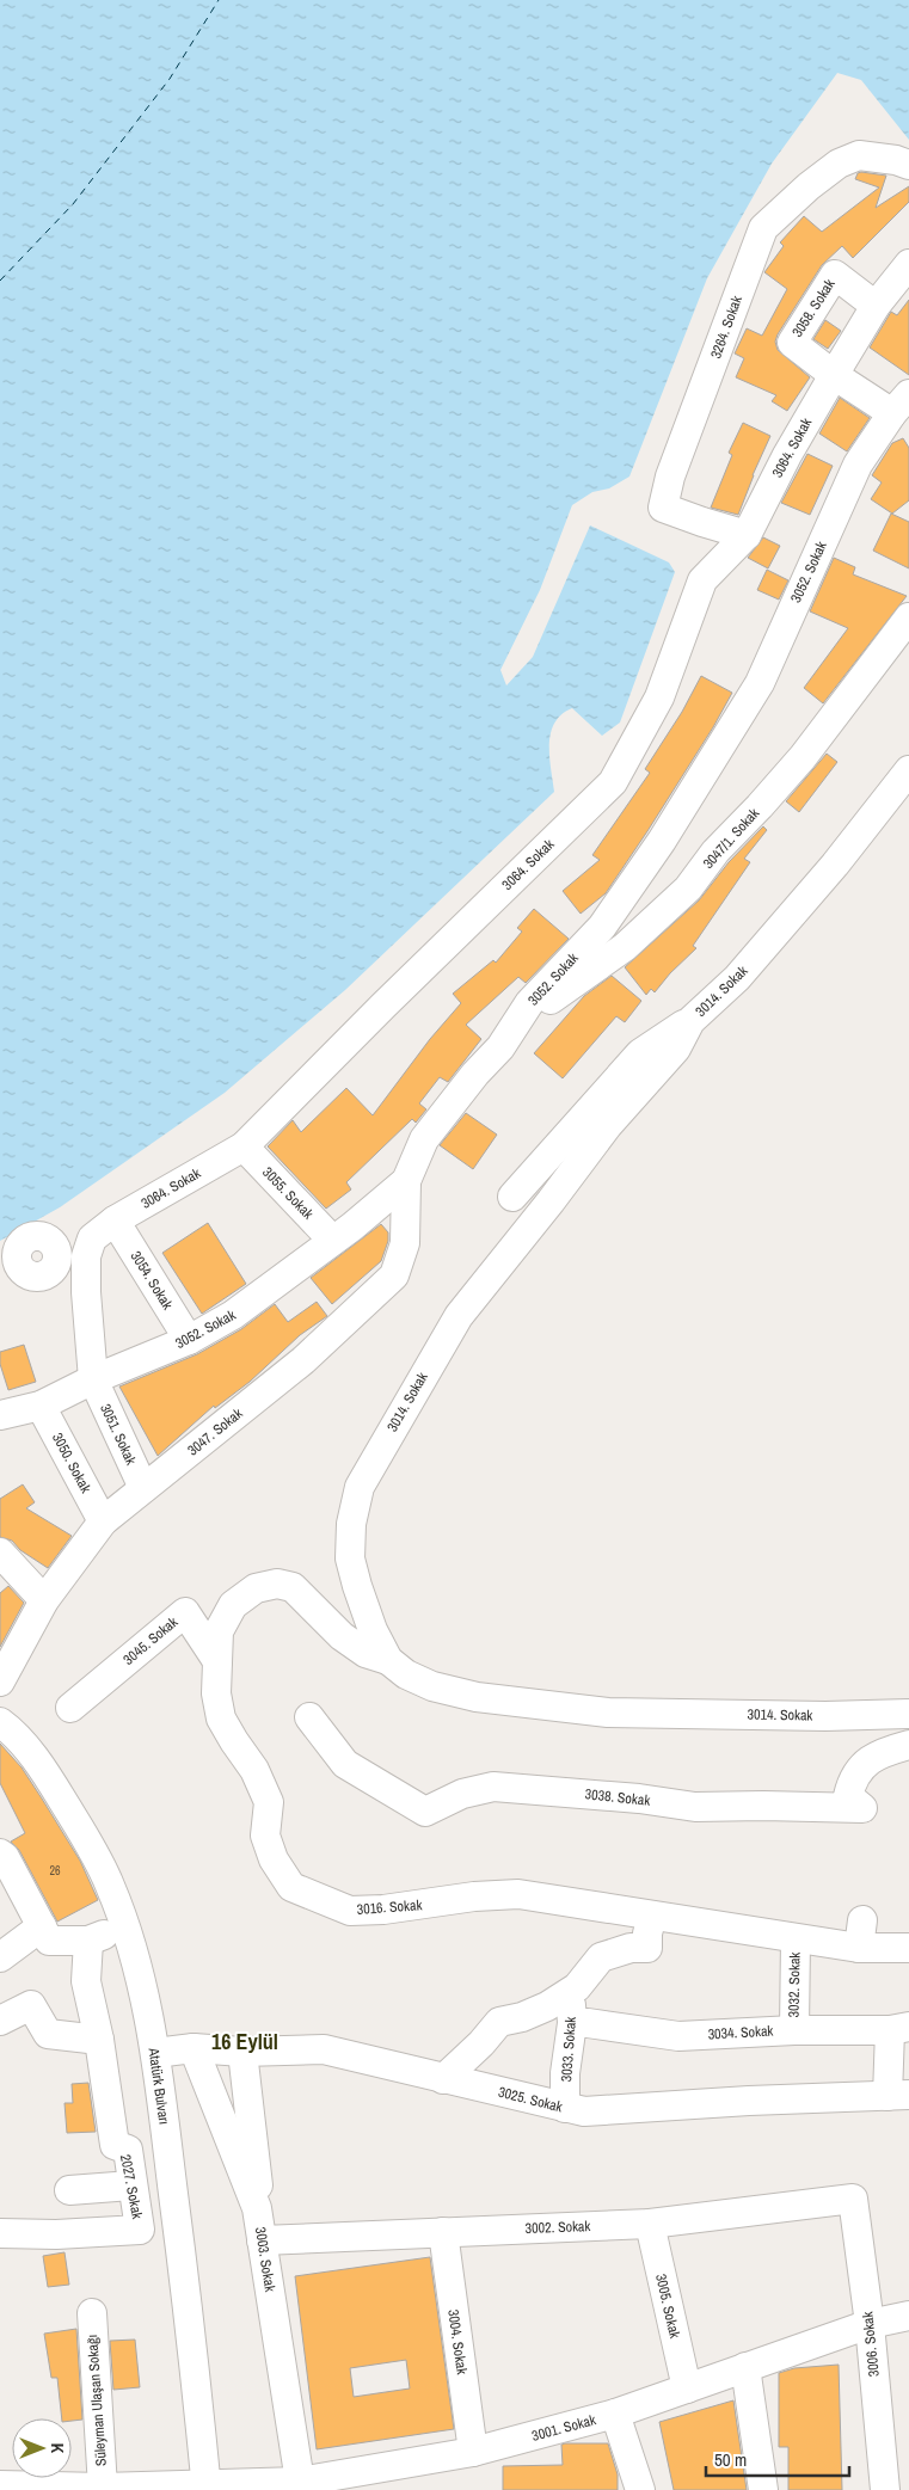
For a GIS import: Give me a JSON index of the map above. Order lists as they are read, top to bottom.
{
  "streets": {
    "street": [
      "3058. Sokak",
      "3264. Sokak",
      "3064. Sokak",
      "3052. Sokak",
      "3047/1. Sokak",
      "3014. Sokak",
      "3055. Sokak",
      "3054. Sokak",
      "3047. Sokak",
      "3051. Sokak",
      "3050. Sokak",
      "3045. Sokak",
      "3038. Sokak",
      "3016. Sokak",
      "3032. Sokak",
      "3034. Sokak",
      "3033. Sokak",
      "Atatürk Bulvarı",
      "3025. Sokak",
      "2027. Sokak",
      "3002. Sokak",
      "3003. Sokak",
      "3005. Sokak",
      "3004. Sokak",
      "3006. Sokak",
      "Süleyman Ulaşan Sokağı",
      "3001. Sokak"
    ]
  },
  "crossings": [
    ["3058. Sokak", "3064. Sokak"],
    ["3058. Sokak", "3052. Sokak"],
    ["3264. Sokak", "3064. Sokak"],
    ["3064. Sokak", "3052. Sokak"],
    ["3064. Sokak", "3055. Sokak"],
    ["3064. Sokak", "3054. Sokak"],
    ["3064. Sokak", "3051. Sokak"],
    ["3052. Sokak", "3047/1. Sokak"],
    ["3052. Sokak", "3055. Sokak"],
    ["3052. Sokak", "3054. Sokak"],
    ["3052. Sokak", "3047. Sokak"],
    ["3052. Sokak", "3051. Sokak"],
    ["3052. Sokak", "3050. Sokak"],
    ["3014. Sokak", "3016. Sokak"],
    ["3047. Sokak", "3051. Sokak"],
    ["3047. Sokak", "3050. Sokak"],
    ["3045. Sokak", "3016. Sokak"],
    ["3016. Sokak", "3032. Sokak"],
    ["3032. Sokak", "3034. Sokak"],
    ["3034. Sokak", "3033. Sokak"],
    ["3033. Sokak", "3025. Sokak"],
    ["Atatürk Bulvarı", "3025. Sokak"],
    ["Atatürk Bulvarı", "3001. Sokak"],
    ["3025. Sokak", "3003. Sokak"],
    ["3002. Sokak", "3003. Sokak"],
    ["3002. Sokak", "3005. Sokak"],
    ["3002. Sokak", "3004. Sokak"],
    ["3002. Sokak", "3006. Sokak"],
    ["3003. Sokak", "3001. Sokak"],
    ["3005. Sokak", "3001. Sokak"],
    ["3004. Sokak", "3001. Sokak"],
    ["3006. Sokak", "3001. Sokak"],
    ["Süleyman Ulaşan Sokağı", "3001. Sokak"]
  ],
  "districts": ["16 Eylül"],
  "house_numbers": ["26"],
  "scale_bar": "50 m",
  "north": "right"
}
